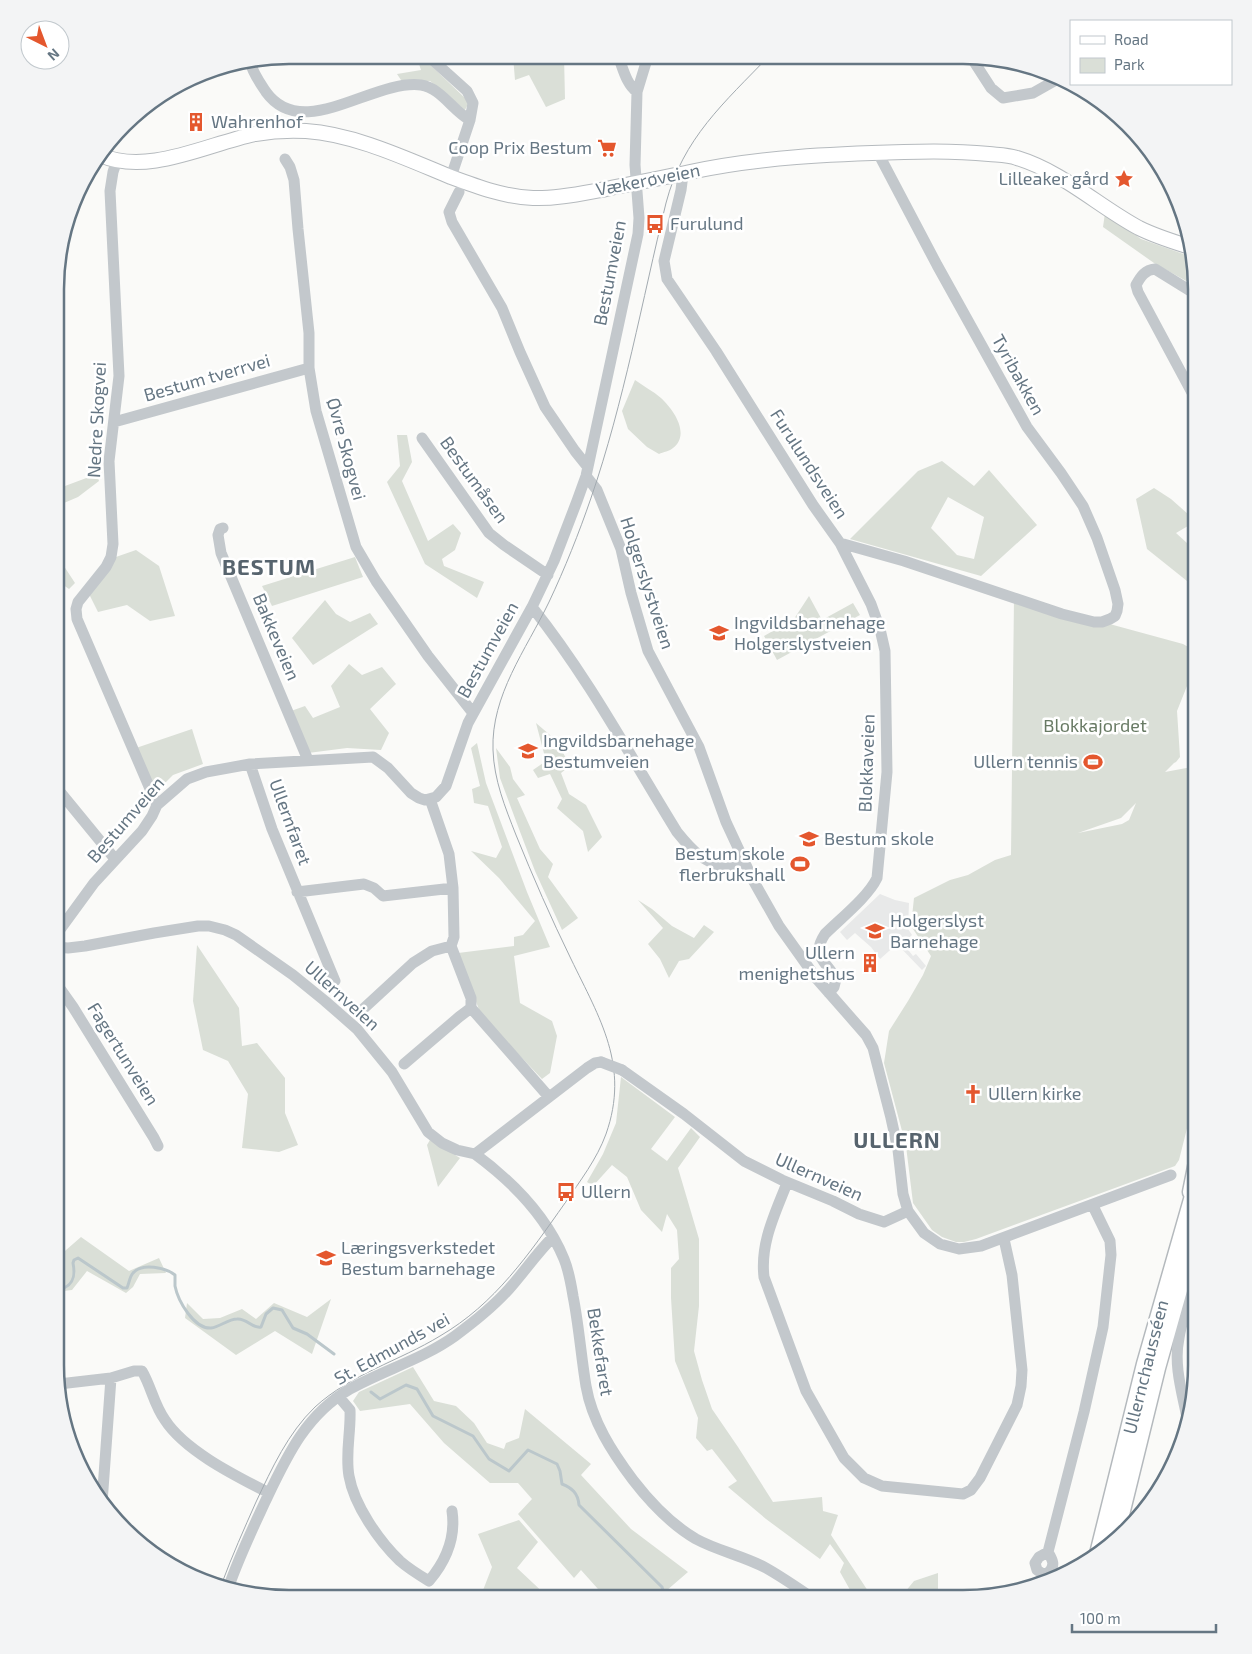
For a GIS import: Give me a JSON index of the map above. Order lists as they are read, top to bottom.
{
  "streets": {
    "highway": ["Ullernchausséen"],
    "main road": ["Vækerøveien"],
    "street": [
      "Bestumveien",
      "Tyribakken",
      "Bestum tverrvei",
      "Nedre Skogvei",
      "Øvre Skogvei",
      "Furulundsveien",
      "Bestumåsen",
      "Holgerslystveien",
      "Bakkeveien",
      "Blokkaveien",
      "Ullernfaret",
      "Ullernveien",
      "Fagertunveien",
      "St. Edmunds vei",
      "Bekkefaret"
    ]
  },
  "crossings": [
    ["Vækerøveien", "Bestumveien"],
    ["Vækerøveien", "Tyribakken"],
    ["Vækerøveien", "Nedre Skogvei"],
    ["Vækerøveien", "Furulundsveien"],
    ["Bestumveien", "Nedre Skogvei"],
    ["Bestumveien", "Øvre Skogvei"],
    ["Bestumveien", "Bestumåsen"],
    ["Bestumveien", "Holgerslystveien"],
    ["Bestumveien", "Bakkeveien"],
    ["Bestumveien", "Ullernfaret"],
    ["Tyribakken", "Furulundsveien"],
    ["Bestum tverrvei", "Nedre Skogvei"],
    ["Bestum tverrvei", "Øvre Skogvei"],
    ["Furulundsveien", "Blokkaveien"],
    ["Holgerslystveien", "Blokkaveien"],
    ["Holgerslystveien", "Ullernveien"],
    ["Ullernveien", "Bekkefaret"],
    ["St. Edmunds vei", "Bekkefaret"]
  ],
  "districts": ["BESTUM", "ULLERN"],
  "parks": ["Blokkajordet"],
  "places": {
    "building": ["Wahrenhof", "Ullern menighetshus"],
    "supermarket": ["Coop Prix Bestum"],
    "place": ["Lilleaker gård"],
    "bus stop": ["Furulund", "Ullern"],
    "school or university": [
      "Ingvildsbarnehage Holgerslystveien",
      "Ingvildsbarnehage Bestumveien",
      "Bestum skole",
      "Holgerslyst Barnehage",
      "Læringsverkstedet Bestum barnehage"
    ],
    "sports": ["Ullern tennis", "Bestum skole flerbrukshall"],
    "church": ["Ullern kirke"]
  },
  "legend": ["Road", "Park"],
  "scale_bar": "100 m",
  "north": "bottom right"
}
